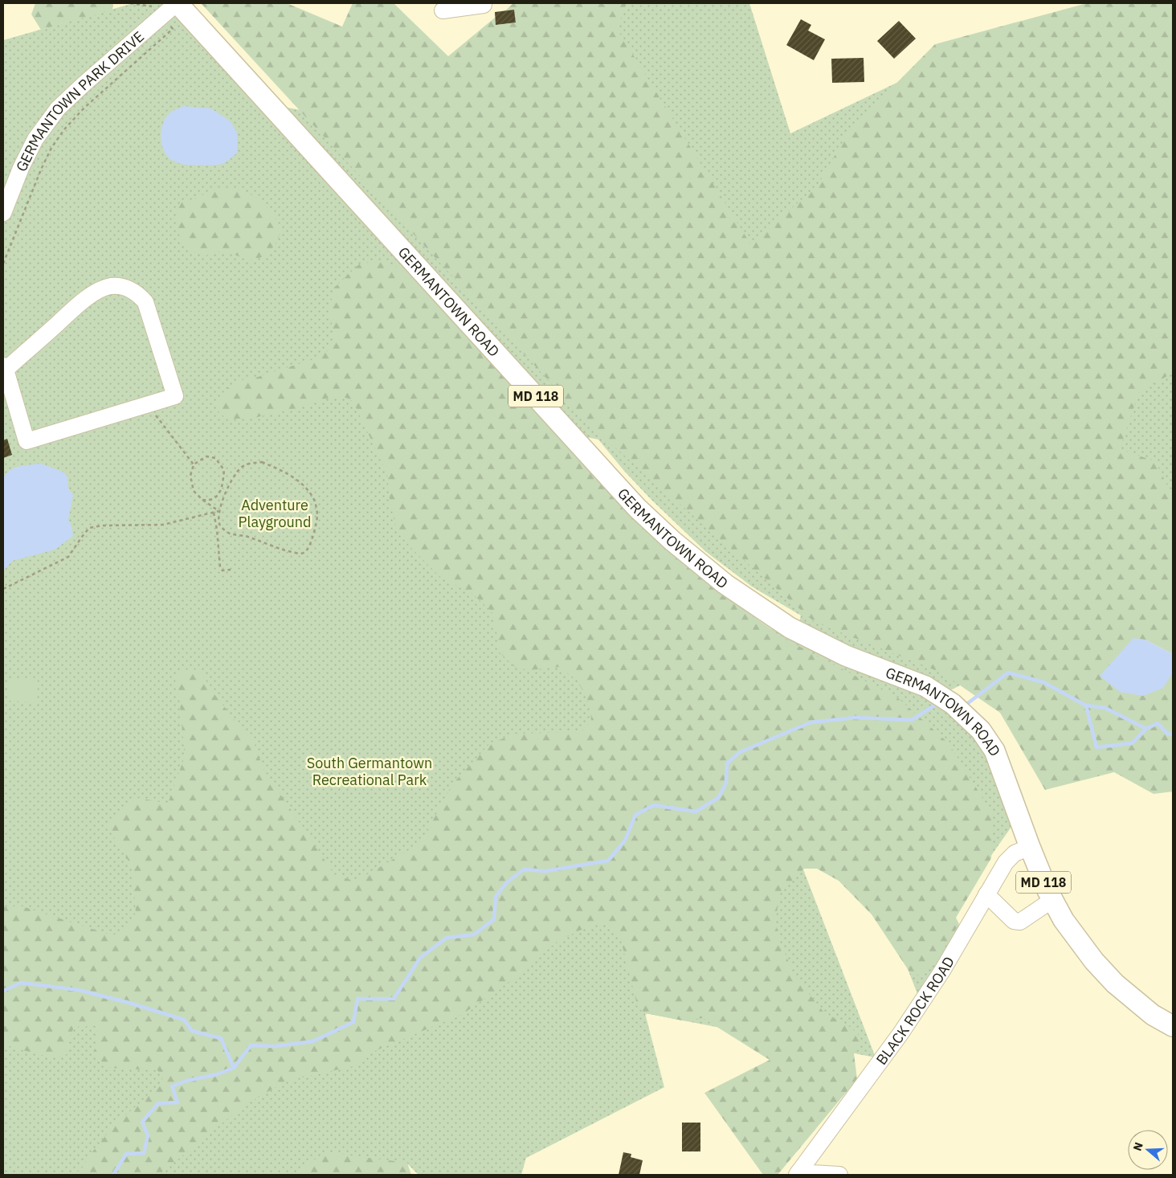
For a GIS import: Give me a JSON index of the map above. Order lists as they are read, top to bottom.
{
  "streets": {
    "main road": ["GERMANTOWN ROAD", "MD 118"],
    "street": ["GERMANTOWN PARK DRIVE", "BLACK ROCK ROAD"]
  },
  "crossings": [
    ["GERMANTOWN PARK DRIVE", "GERMANTOWN ROAD"],
    ["GERMANTOWN ROAD", "BLACK ROCK ROAD"]
  ],
  "parks": ["Adventure Playground", "South Germantown Recreational Park"],
  "north": "left"
}
